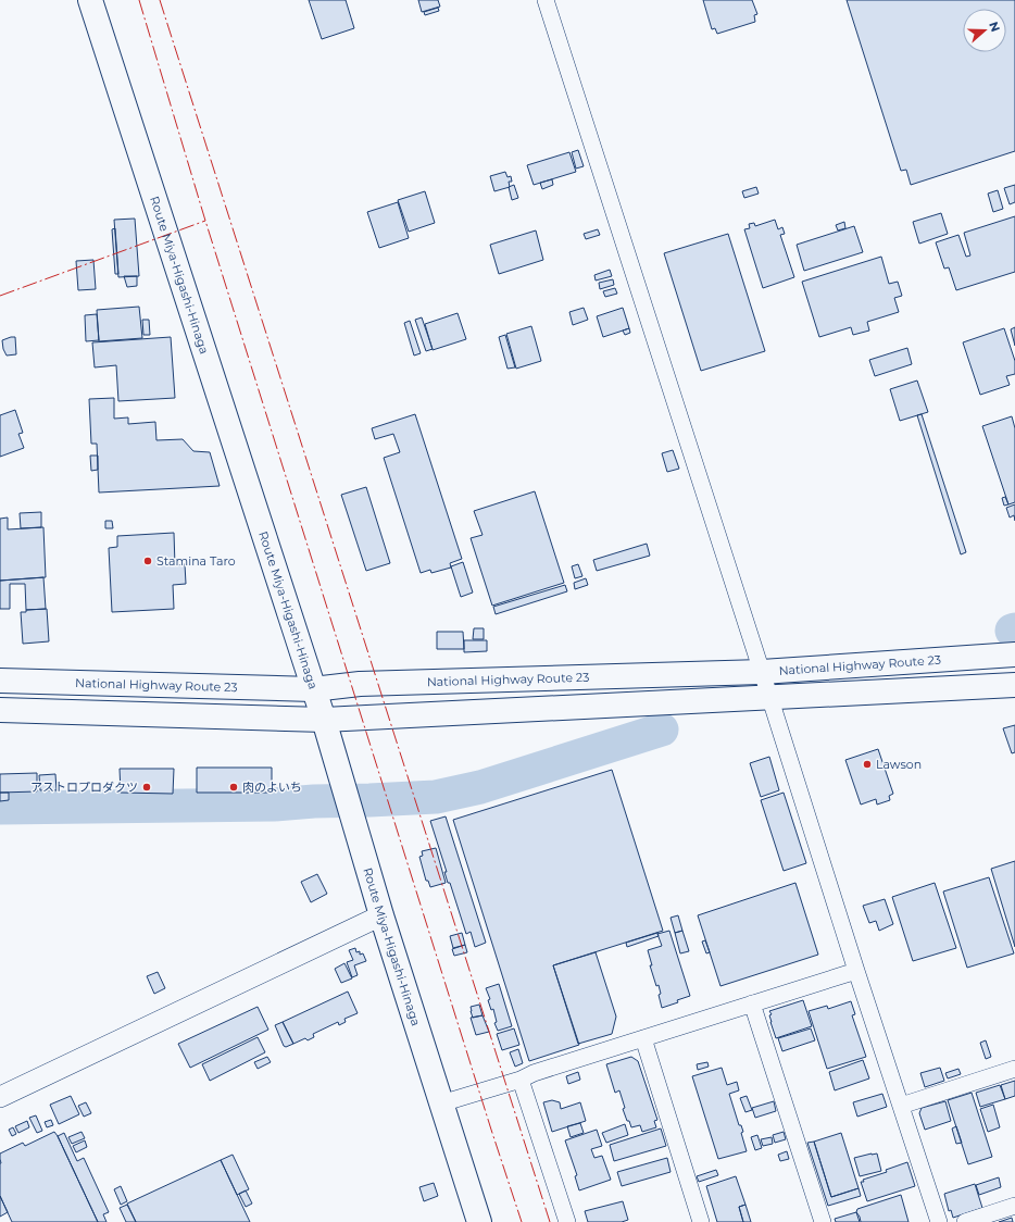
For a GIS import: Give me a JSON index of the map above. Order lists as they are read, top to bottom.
{
  "streets": {
    "main road": ["Route Miya-Higashi-Hinaga", "National Highway Route 23"]
  },
  "crossings": [
    ["Route Miya-Higashi-Hinaga", "National Highway Route 23"]
  ],
  "places": [
    "Stamina Taro",
    "Lawson",
    "アストロプロダクツ",
    "肉のよいち"
  ],
  "north": "right"
}
